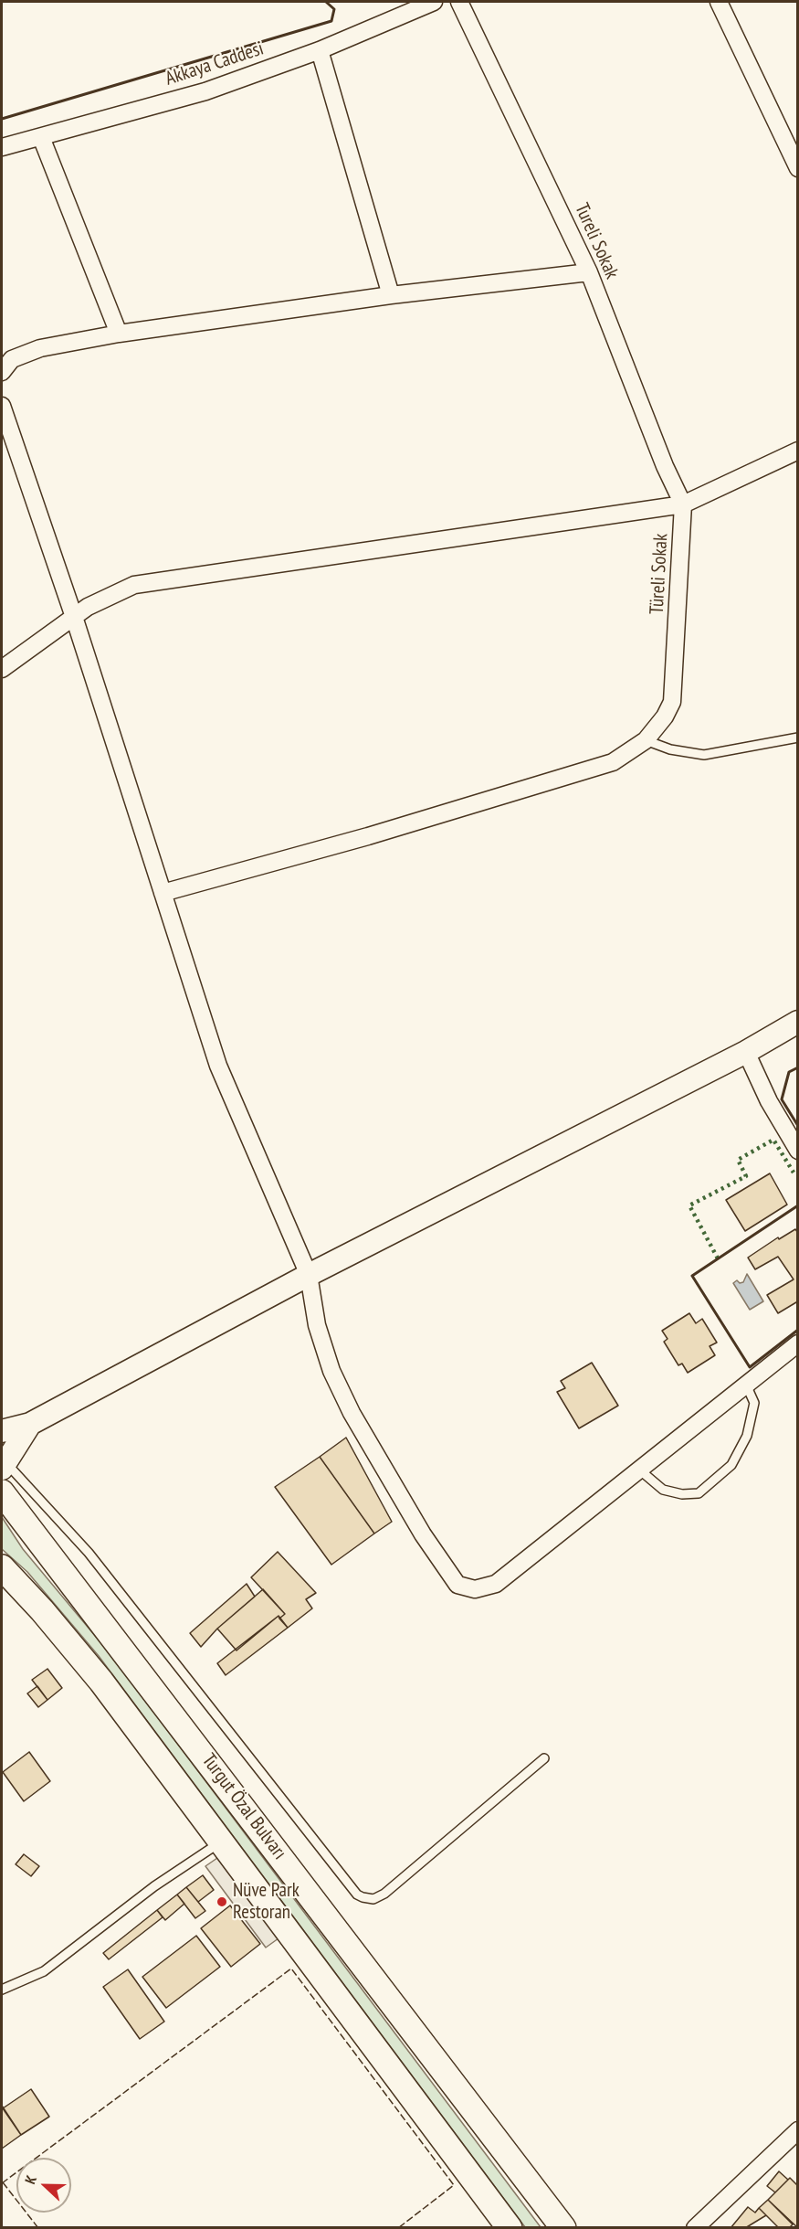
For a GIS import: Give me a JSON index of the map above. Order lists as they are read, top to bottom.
{
  "streets": {
    "main road": ["Turgut Özal Bulvarı"],
    "street": ["Akkaya Caddesi", "Tureli Sokak", "Türeli Sokak"]
  },
  "crossings": [
    ["Tureli Sokak", "Türeli Sokak"]
  ],
  "places": ["Nüve Park Restoran"],
  "north": "left"
}
